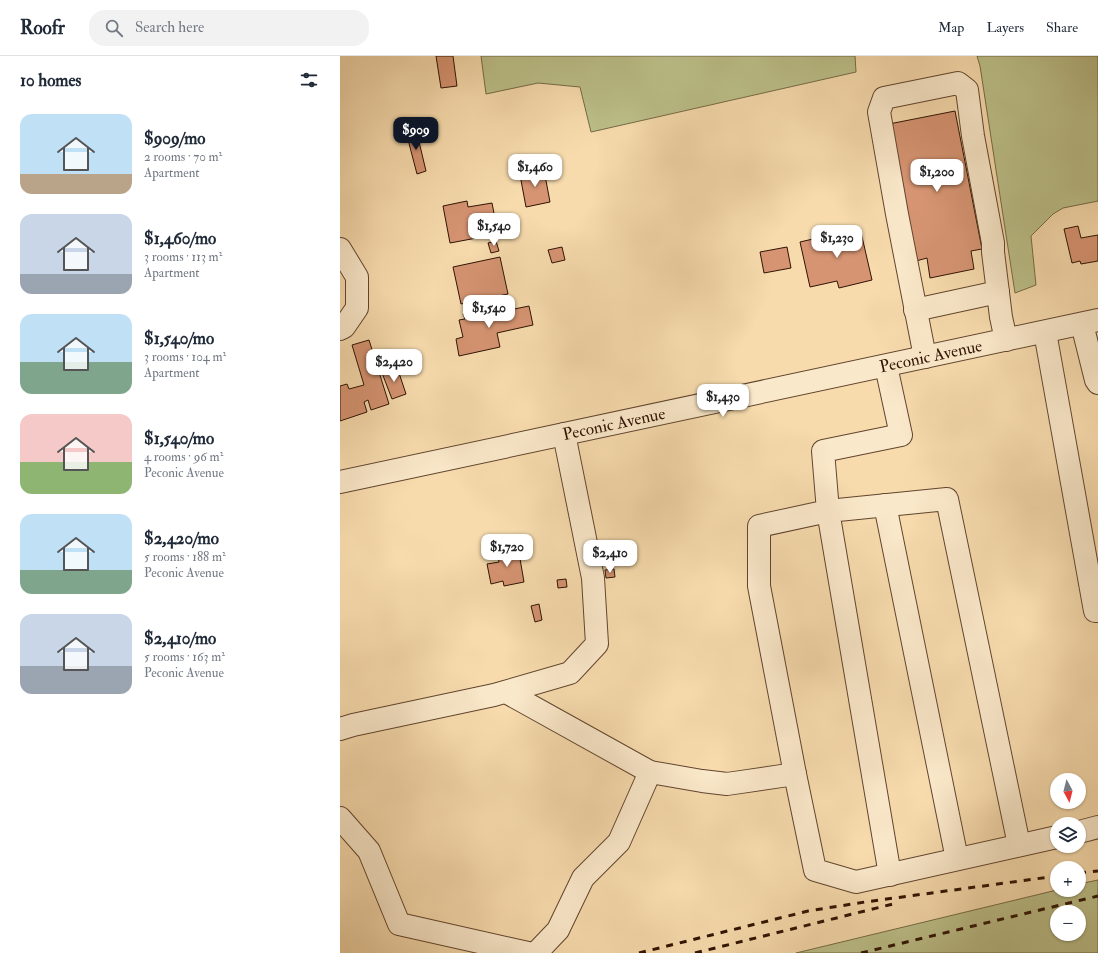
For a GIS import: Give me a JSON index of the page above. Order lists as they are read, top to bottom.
{
  "streets": {
    "street": ["Peconic Avenue"]
  },
  "north": "bottom",
  "page": {
    "header": "Roofr",
    "search": "Search here",
    "nav": ["Map", "Layers", "Share"],
    "heading": "10 homes",
    "list": [
      {
        "name": "$909/mo",
        "note": "2 rooms · 70 m² · Apartment"
      },
      {
        "name": "$1,460/mo",
        "note": "3 rooms · 113 m² · Apartment"
      },
      {
        "name": "$1,540/mo",
        "note": "3 rooms · 104 m² · Apartment"
      },
      {
        "name": "$1,540/mo",
        "note": "4 rooms · 96 m² · Peconic Avenue"
      },
      {
        "name": "$2,420/mo",
        "note": "5 rooms · 188 m² · Peconic Avenue"
      },
      {
        "name": "$2,410/mo",
        "note": "5 rooms · 163 m² · Peconic Avenue"
      }
    ],
    "price": [
      "$909",
      "$1,460",
      "$1,200",
      "$1,540",
      "$1,230",
      "$1,540",
      "$2,420",
      "$1,430",
      "$1,720",
      "$2,410"
    ],
    "map_buttons": ["+", "−"]
  }
}
